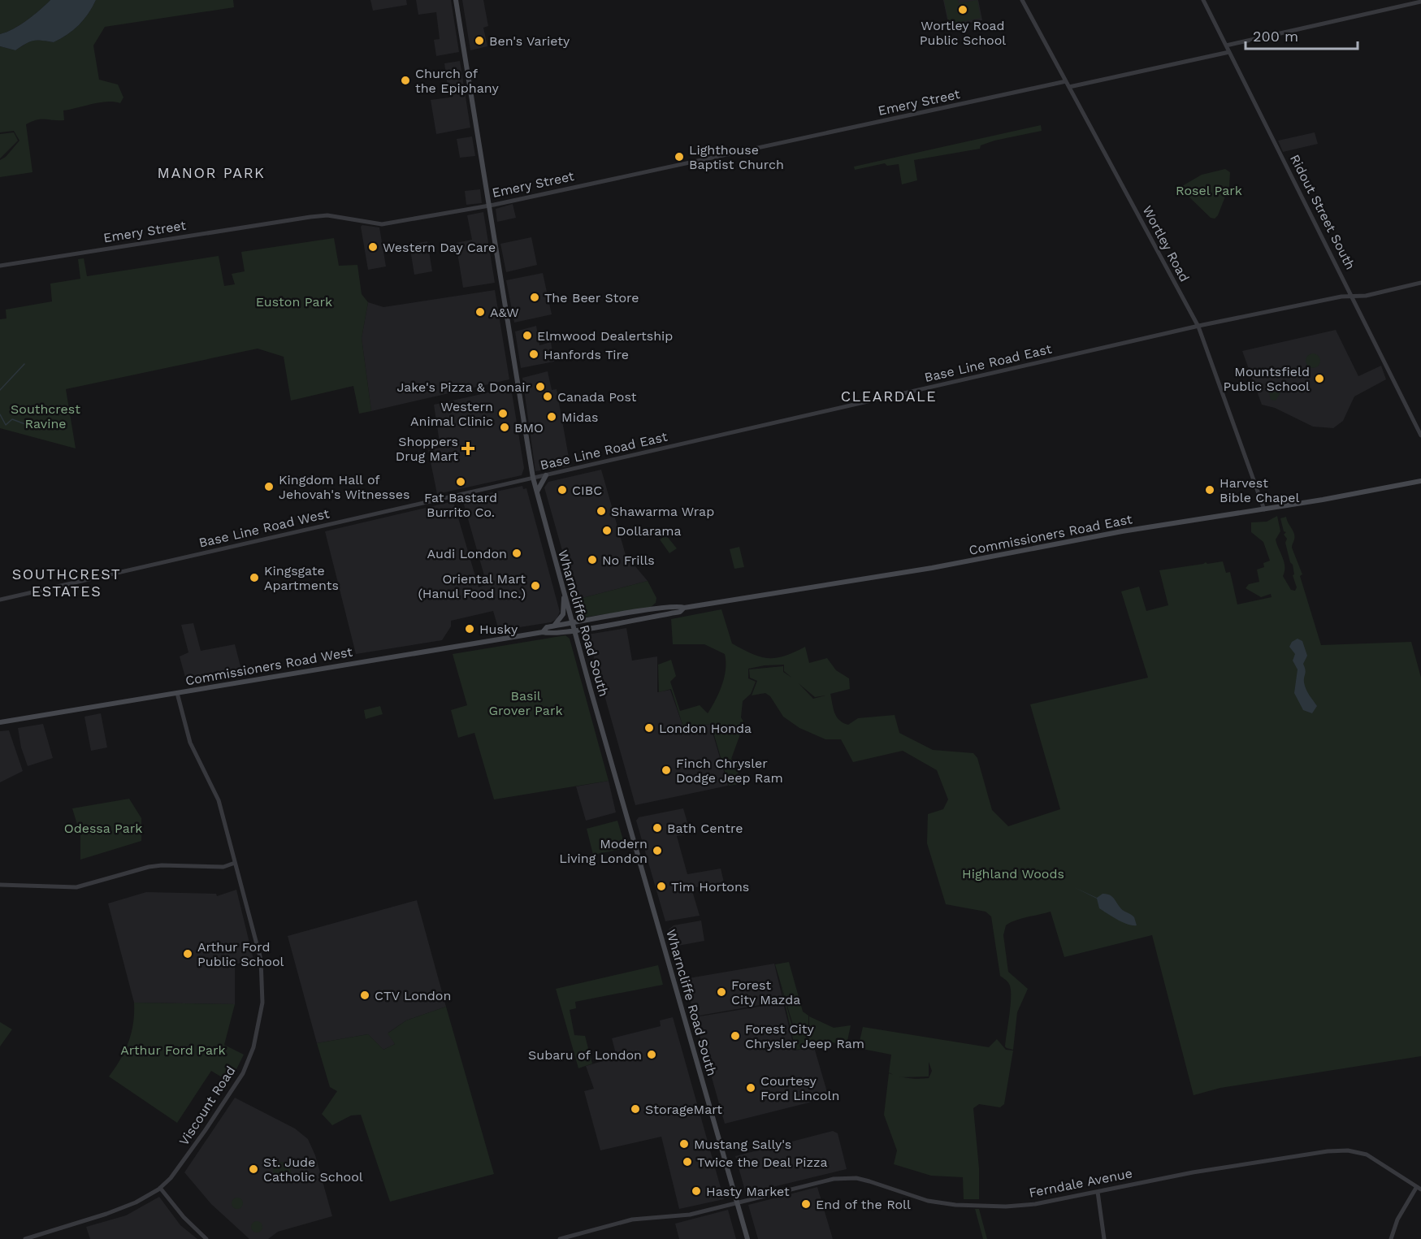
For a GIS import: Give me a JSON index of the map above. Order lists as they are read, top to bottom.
{
  "streets": {
    "main road": ["Commissioners Road East", "Wharncliffe Road South", "Commissioners Road West"],
    "street": [
      "Emery Street",
      "Ridout Street South",
      "Wortley Road",
      "Base Line Road East",
      "Base Line Road West",
      "Viscount Road",
      "Ferndale Avenue"
    ]
  },
  "crossings": [
    ["Emery Street", "Wortley Road"],
    ["Emery Street", "Wharncliffe Road South"],
    ["Ridout Street South", "Base Line Road East"],
    ["Wortley Road", "Base Line Road East"],
    ["Wortley Road", "Commissioners Road East"],
    ["Base Line Road East", "Base Line Road West"],
    ["Base Line Road East", "Wharncliffe Road South"],
    ["Base Line Road West", "Wharncliffe Road South"],
    ["Commissioners Road East", "Wharncliffe Road South"],
    ["Commissioners Road East", "Commissioners Road West"],
    ["Wharncliffe Road South", "Commissioners Road West"],
    ["Wharncliffe Road South", "Ferndale Avenue"],
    ["Commissioners Road West", "Viscount Road"]
  ],
  "districts": ["MANOR PARK", "CLEARDALE", "SOUTHCREST ESTATES"],
  "parks": [
    "Rosel Park",
    "Euston Park",
    "Southcrest Ravine",
    "Basil Grover Park",
    "Odessa Park",
    "Highland Woods",
    "Arthur Ford Park"
  ],
  "places": {
    "other": [
      "Wortley Road Public School",
      "Ben's Variety",
      "Church of the Epiphany",
      "Lighthouse Baptist Church",
      "Western Day Care",
      "The Beer Store",
      "A&W",
      "Elmwood Dealertship",
      "Hanfords Tire",
      "Mountsfield Public School",
      "Jake's Pizza & Donair",
      "Canada Post",
      "Western Animal Clinic",
      "Midas",
      "BMO",
      "Fat Bastard Burrito Co.",
      "Kingdom Hall of Jehovah's Witnesses",
      "CIBC",
      "Harvest Bible Chapel",
      "Shawarma Wrap",
      "Dollarama",
      "Audi London",
      "No Frills",
      "Kingsgate Apartments",
      "Oriental Mart (Hanul Food Inc.)",
      "Husky",
      "London Honda",
      "Finch Chrysler Dodge Jeep Ram",
      "Bath Centre",
      "Modern Living London",
      "Tim Hortons",
      "Arthur Ford Public School",
      "Forest City Mazda",
      "CTV London",
      "Forest City Chrysler Jeep Ram",
      "Subaru of London",
      "Courtesy Ford Lincoln",
      "StorageMart",
      "Mustang Sally's",
      "Twice the Deal Pizza",
      "St. Jude Catholic School",
      "Hasty Market",
      "End of the Roll"
    ],
    "health": ["Shoppers Drug Mart"]
  },
  "scale_bar": "200 m"
}
